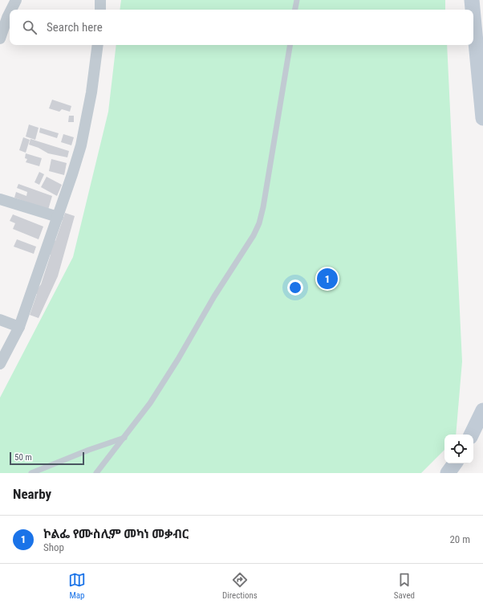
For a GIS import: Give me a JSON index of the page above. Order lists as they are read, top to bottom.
{
  "scale_bar": "50 m",
  "page": {
    "search": "Search here",
    "pins": "1",
    "scale": "50 m",
    "heading": "Nearby",
    "list": [
      {
        "mark": "1",
        "name": "ኮልፌ የሙስሊም መካነ መቃብር",
        "note": "Shop",
        "value": "20 m"
      }
    ],
    "nav": ["Map", "Directions", "Saved"]
  }
}
